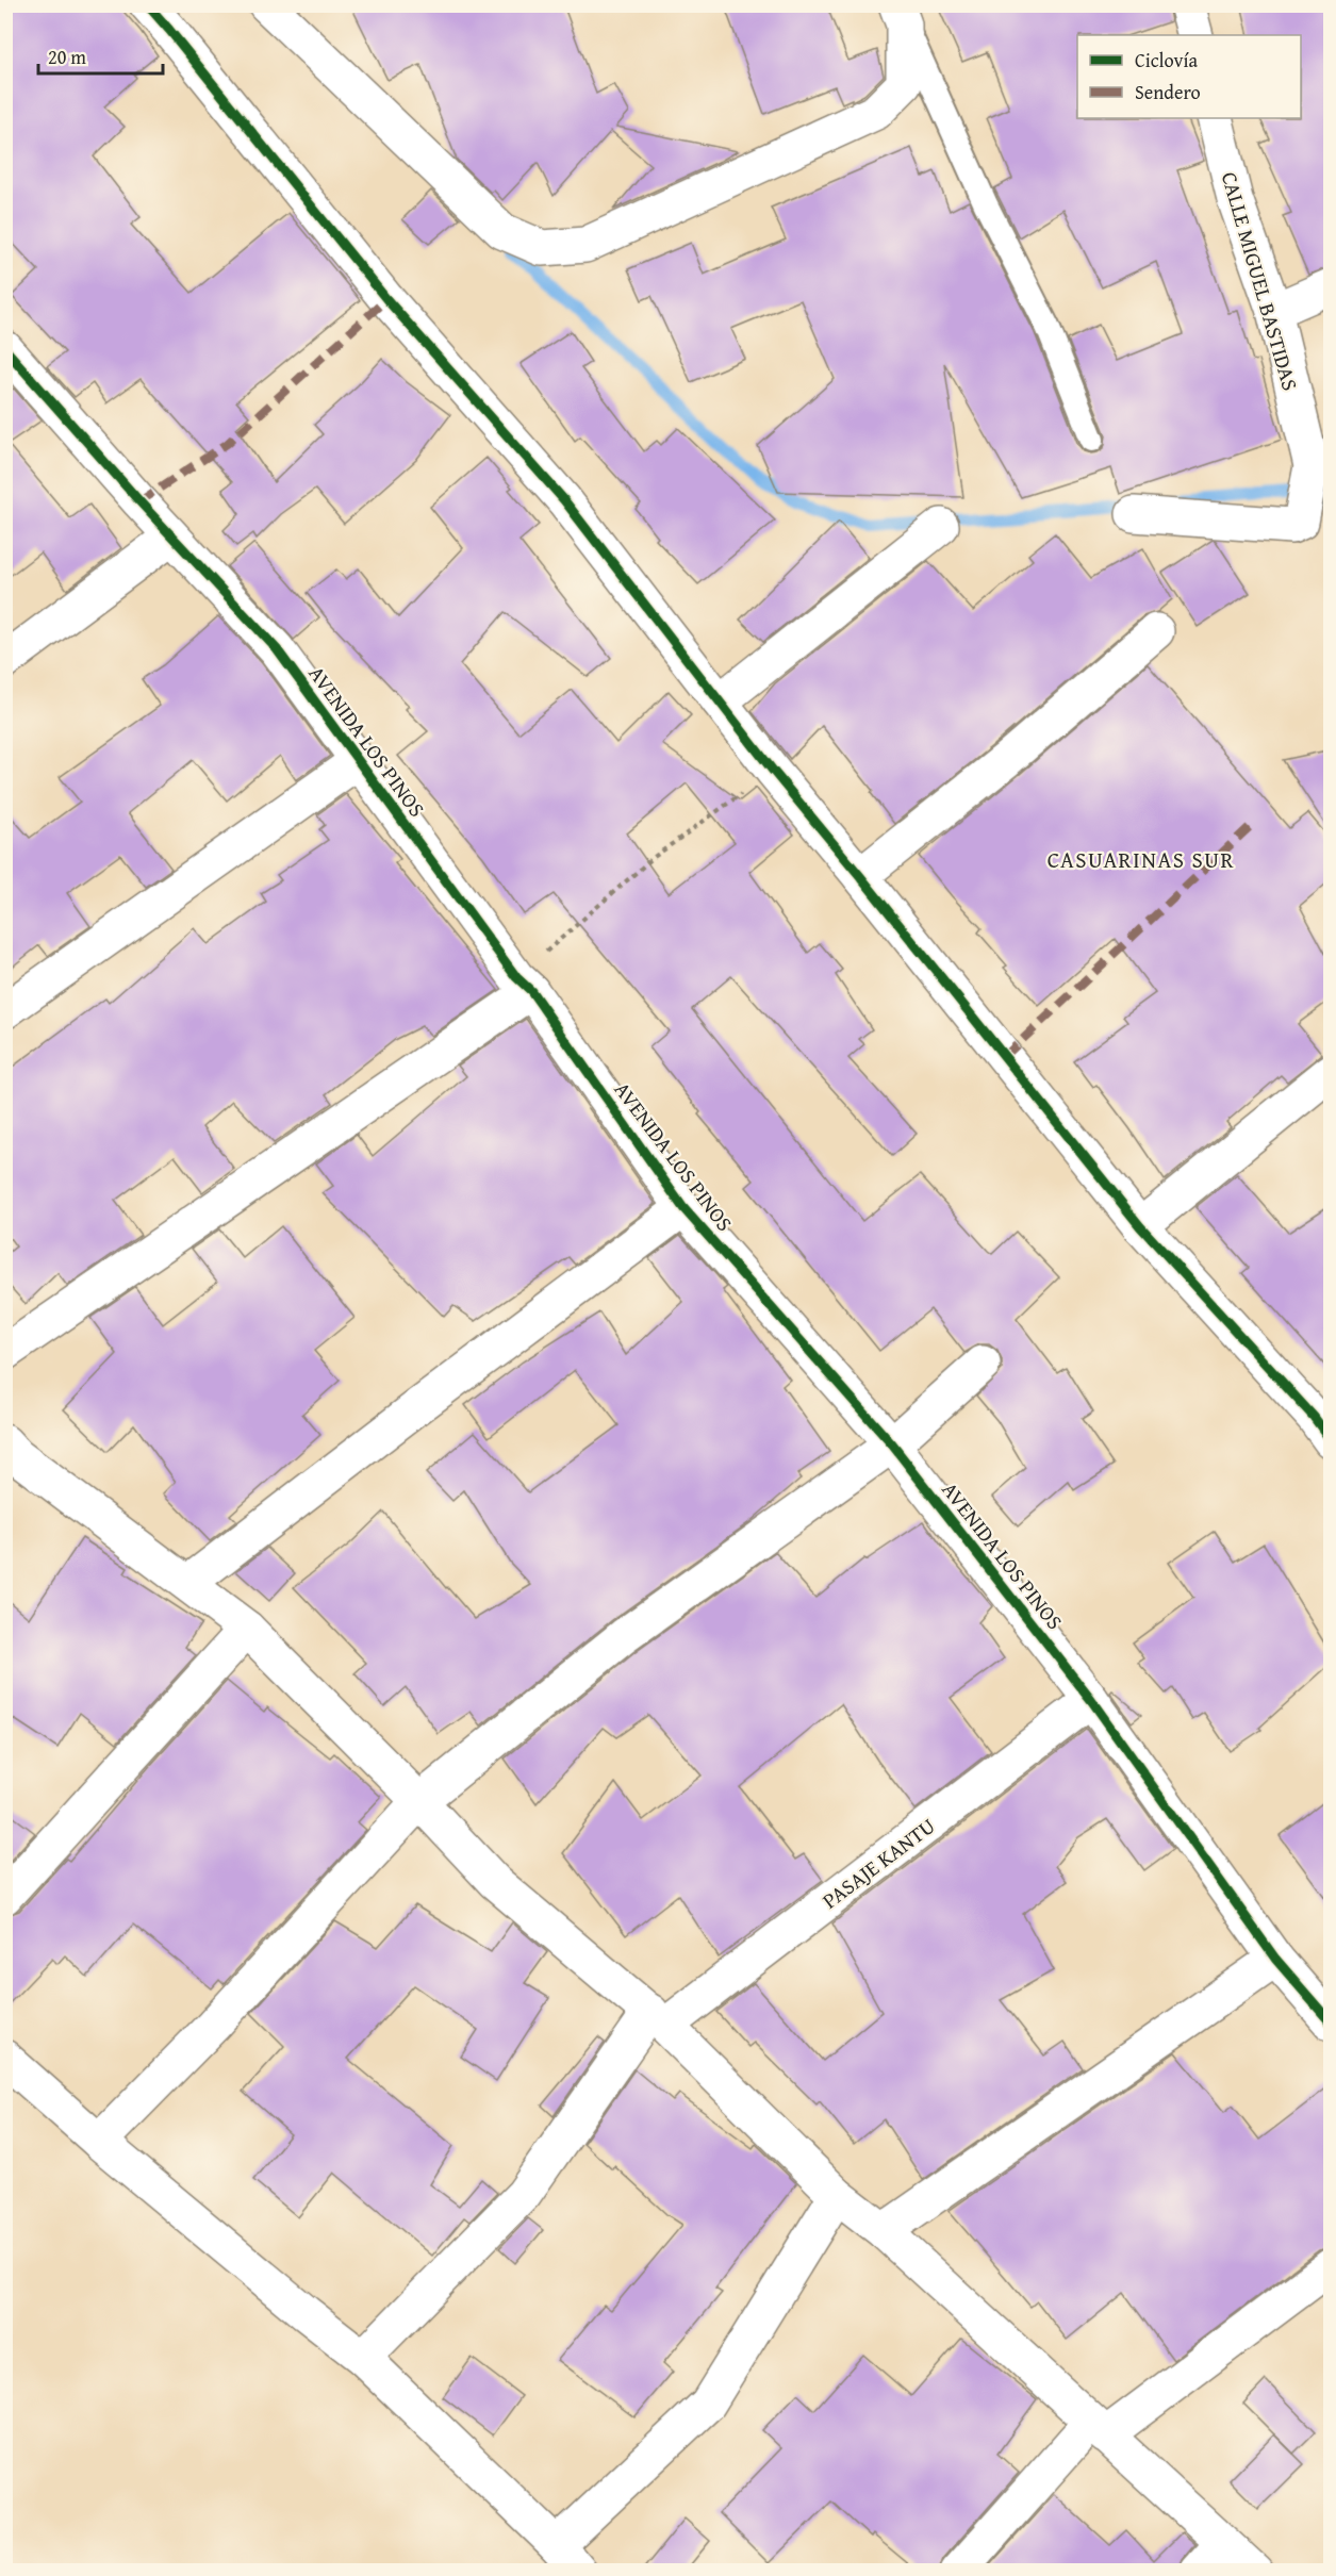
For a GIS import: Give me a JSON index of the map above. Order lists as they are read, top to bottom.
{
  "streets": {
    "street": ["CALLE MIGUEL BASTIDAS", "AVENIDA LOS PINOS", "PASAJE KANTU"]
  },
  "crossings": [
    ["AVENIDA LOS PINOS", "PASAJE KANTU"]
  ],
  "districts": ["CASUARINAS SUR"],
  "legend": ["Ciclovía", "Sendero"],
  "scale_bar": "20 m"
}
